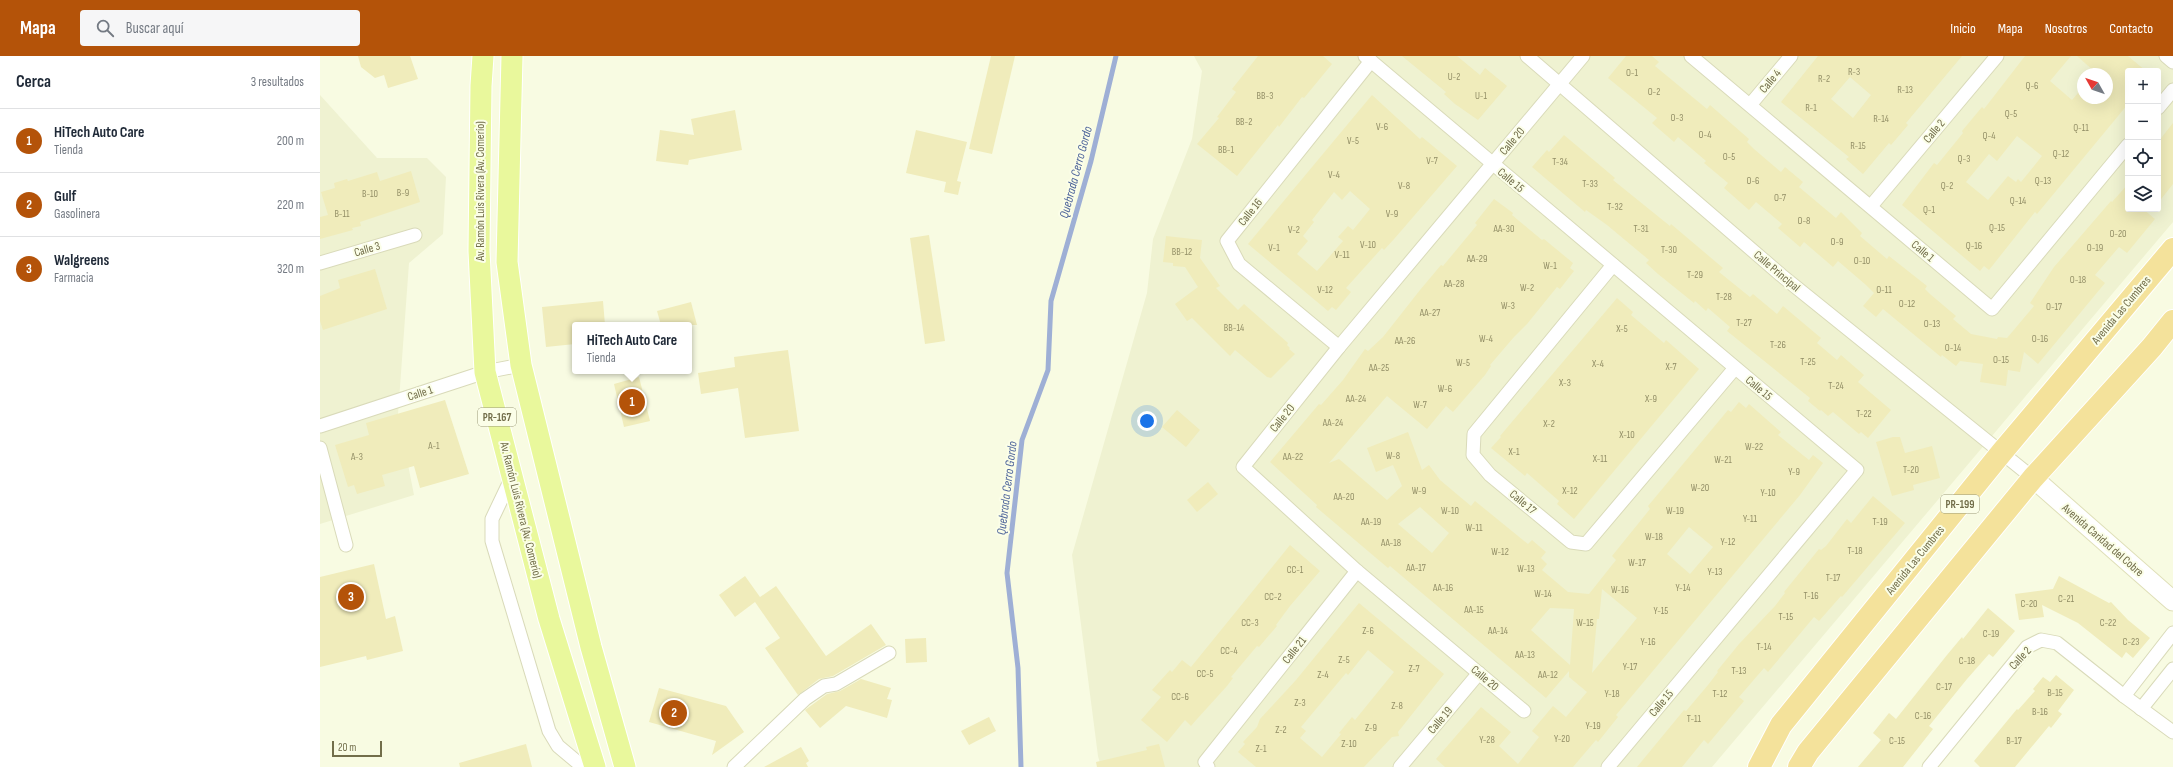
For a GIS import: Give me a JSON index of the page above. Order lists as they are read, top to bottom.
{
  "streets": {
    "highway": ["Avenida Las Cumbres", "PR-199"],
    "main road": ["Av. Ramón Luis Rivera (Av. Comerío)", "PR-167"],
    "street": [
      "Calle 4",
      "Calle 2",
      "Calle 20",
      "Calle 15",
      "Calle 16",
      "Calle 3",
      "Calle 1",
      "Calle Principal",
      "Calle 17",
      "Avenida Caridad del Cobre",
      "Calle 21",
      "Calle 19"
    ]
  },
  "crossings": [
    ["Calle 4", "Calle 1"],
    ["Calle 2", "Calle 1"],
    ["Calle 20", "Calle 15"],
    ["Calle 20", "Calle 16"],
    ["Calle 20", "Calle Principal"],
    ["Calle 20", "Calle 21"],
    ["Calle 20", "Calle 19"],
    ["Calle 15", "Calle 16"],
    ["Calle 15", "Calle 17"],
    ["Av. Ramón Luis Rivera (Av. Comerío)", "Calle 1"],
    ["Calle 1", "PR-167"],
    ["Calle Principal", "Avenida Las Cumbres"],
    ["Calle Principal", "Avenida Caridad del Cobre"]
  ],
  "water": ["Quebrada Cerro Gordo"],
  "house_numbers": [
    "R-3",
    "O-1",
    "U-2",
    "R-2",
    "Q-6",
    "R-13",
    "O-2",
    "BB-3",
    "U-1",
    "R-1",
    "Q-5",
    "O-3",
    "R-14",
    "BB-2",
    "V-6",
    "Q-11",
    "O-4",
    "Q-4",
    "V-5",
    "R-15",
    "BB-1",
    "Q-12",
    "O-5",
    "Q-3",
    "V-7",
    "T-34",
    "V-4",
    "O-6",
    "Q-13",
    "T-33",
    "V-8",
    "Q-2",
    "B-9",
    "B-10",
    "O-7",
    "Q-14",
    "T-32",
    "Q-1",
    "B-11",
    "V-9",
    "O-8",
    "Q-15",
    "AA-30",
    "T-31",
    "V-2",
    "O-20",
    "O-9",
    "V-10",
    "Q-16",
    "V-1",
    "O-19",
    "T-30",
    "BB-12",
    "V-11",
    "AA-29",
    "O-10",
    "W-1",
    "T-29",
    "O-18",
    "AA-28",
    "W-2",
    "V-12",
    "O-11",
    "T-28",
    "O-12",
    "W-3",
    "O-17",
    "AA-27",
    "T-27",
    "O-13",
    "BB-14",
    "X-5",
    "W-4",
    "O-16",
    "AA-26",
    "T-26",
    "O-14",
    "O-15",
    "T-25",
    "W-5",
    "X-4",
    "X-7",
    "AA-25",
    "X-3",
    "T-24",
    "W-6",
    "AA-24",
    "X-9",
    "W-7",
    "T-22",
    "AA-24",
    "X-2",
    "X-10",
    "A-1",
    "W-22",
    "X-1",
    "W-8",
    "A-3",
    "AA-22",
    "X-11",
    "W-21",
    "T-20",
    "Y-9",
    "W-20",
    "W-9",
    "X-12",
    "Y-10",
    "AA-20",
    "W-10",
    "W-19",
    "Y-11",
    "AA-19",
    "T-19",
    "W-11",
    "W-18",
    "Y-12",
    "AA-18",
    "T-18",
    "W-12",
    "W-17",
    "AA-17",
    "W-13",
    "CC-1",
    "Y-13",
    "T-17",
    "AA-16",
    "Y-14",
    "W-16",
    "W-14",
    "T-16",
    "CC-2",
    "C-21",
    "C-20",
    "AA-15",
    "Y-15",
    "T-15",
    "CC-3",
    "W-15",
    "C-22",
    "Z-6",
    "AA-14",
    "C-19",
    "Y-16",
    "C-23",
    "T-14",
    "CC-4",
    "AA-13",
    "Z-5",
    "C-18",
    "Y-17",
    "Z-7",
    "T-13",
    "CC-5",
    "Z-4",
    "AA-12",
    "C-17",
    "B-15",
    "Y-18",
    "T-12",
    "CC-6",
    "Z-3",
    "Z-8",
    "B-16",
    "C-16",
    "T-11",
    "Y-19",
    "Z-9",
    "Z-2",
    "Y-20",
    "Y-28",
    "C-15",
    "B-17",
    "Z-10",
    "Z-1"
  ],
  "scale_bar": "20 m",
  "north": "top left",
  "page": {
    "header": "Mapa",
    "search": "Buscar aquí",
    "nav": [
      "Inicio",
      "Mapa",
      "Nosotros",
      "Contacto"
    ],
    "heading": ["Cerca", "3 resultados"],
    "map_buttons": ["+", "−"],
    "list": [
      {
        "mark": "1",
        "name": "HiTech Auto Care",
        "note": "Tienda",
        "value": "200 m"
      },
      {
        "mark": "2",
        "name": "Gulf",
        "note": "Gasolinera",
        "value": "220 m"
      },
      {
        "mark": "3",
        "name": "Walgreens",
        "note": "Farmacia",
        "value": "320 m"
      }
    ],
    "popup": ["HiTech Auto Care", "Tienda"],
    "pins": ["1", "3", "2"],
    "scale": "20 m"
  }
}
